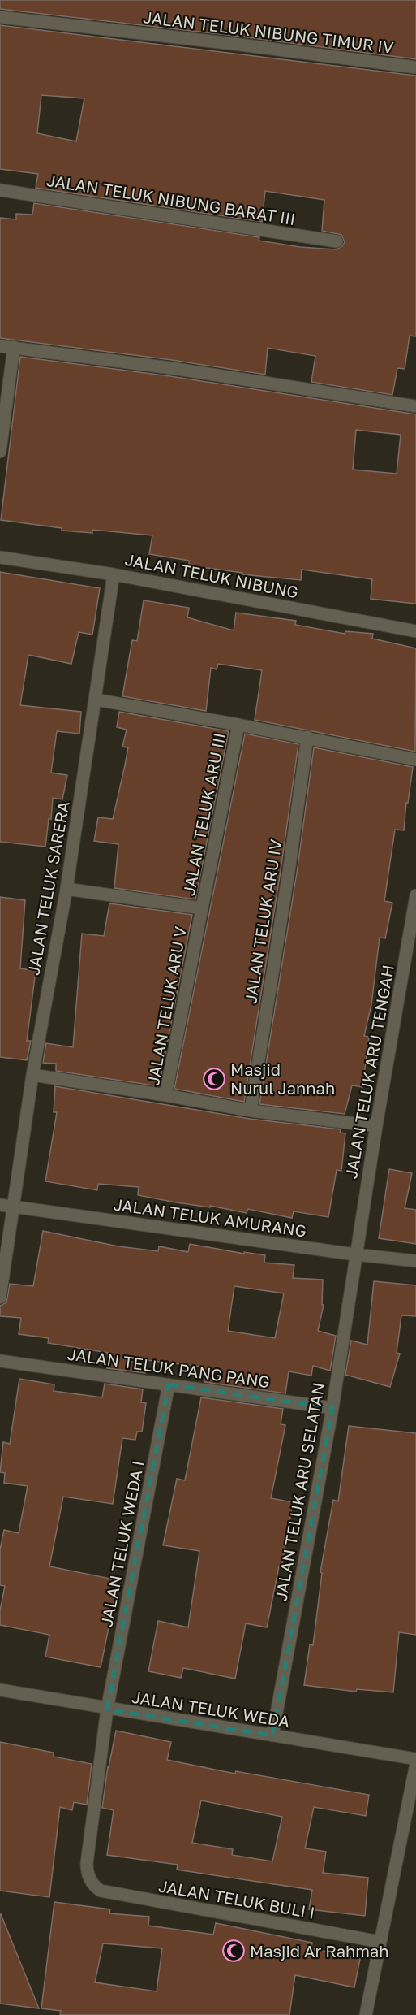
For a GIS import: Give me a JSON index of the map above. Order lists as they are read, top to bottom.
{
  "streets": {
    "street": [
      "JALAN TELUK NIBUNG TIMUR IV",
      "JALAN TELUK NIBUNG BARAT III",
      "JALAN TELUK NIBUNG",
      "JALAN TELUK ARU III",
      "JALAN TELUK SARERA",
      "JALAN TELUK ARU IV",
      "JALAN TELUK ARU V",
      "JALAN TELUK ARU TENGAH",
      "JALAN TELUK AMURANG",
      "JALAN TELUK PANG PANG",
      "JALAN TELUK ARU SELATAN",
      "JALAN TELUK WEDA I",
      "JALAN TELUK WEDA",
      "JALAN TELUK BULI I"
    ]
  },
  "crossings": [
    ["JALAN TELUK NIBUNG", "JALAN TELUK SARERA"],
    ["JALAN TELUK ARU III", "JALAN TELUK SARERA"],
    ["JALAN TELUK ARU III", "JALAN TELUK ARU V"],
    ["JALAN TELUK SARERA", "JALAN TELUK ARU V"],
    ["JALAN TELUK SARERA", "JALAN TELUK AMURANG"],
    ["JALAN TELUK ARU IV", "JALAN TELUK ARU V"],
    ["JALAN TELUK ARU V", "JALAN TELUK ARU TENGAH"],
    ["JALAN TELUK ARU TENGAH", "JALAN TELUK AMURANG"],
    ["JALAN TELUK ARU TENGAH", "JALAN TELUK ARU SELATAN"],
    ["JALAN TELUK AMURANG", "JALAN TELUK ARU SELATAN"],
    ["JALAN TELUK PANG PANG", "JALAN TELUK ARU SELATAN"],
    ["JALAN TELUK PANG PANG", "JALAN TELUK WEDA I"],
    ["JALAN TELUK ARU SELATAN", "JALAN TELUK WEDA"],
    ["JALAN TELUK WEDA I", "JALAN TELUK WEDA"],
    ["JALAN TELUK WEDA I", "JALAN TELUK BULI I"]
  ],
  "places": {
    "mosque": ["Masjid Nurul Jannah", "Masjid Ar Rahmah"]
  }
}
